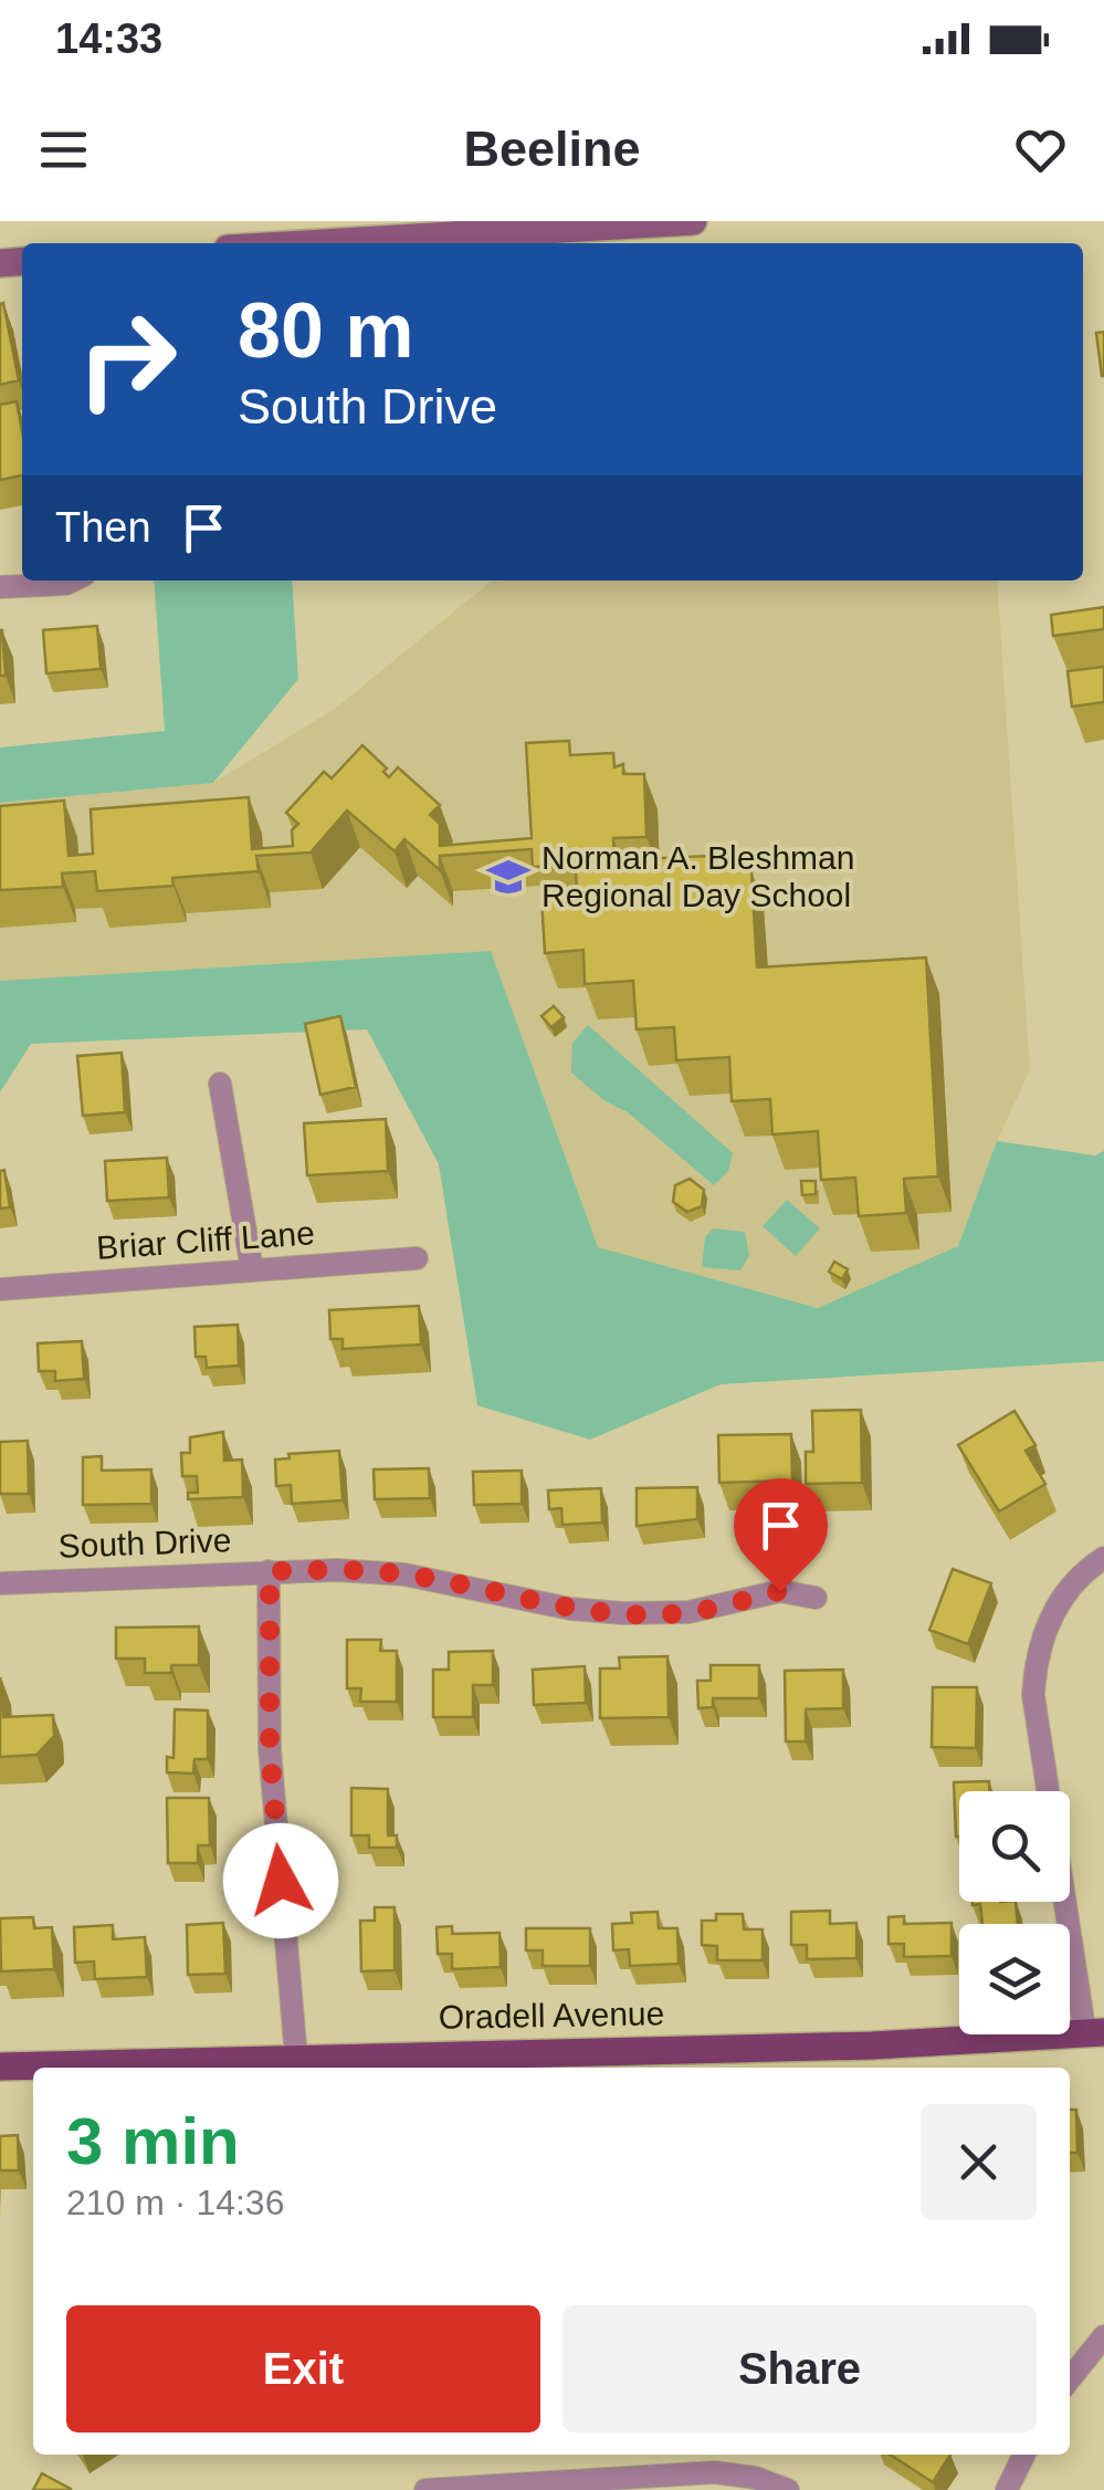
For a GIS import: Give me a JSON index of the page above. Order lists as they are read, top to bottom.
{
  "streets": {
    "main road": ["Oradell Avenue"],
    "street": ["Briar Cliff Lane", "South Drive"]
  },
  "places": {
    "school or university": ["Norman A. Bleshman Regional Day School"]
  },
  "page": {
    "status": "14:33",
    "header": "Beeline",
    "turn": ["80 m", "South Drive"],
    "then": "Then",
    "heading": ["3 min", "210 m · 14:36"],
    "buttons": ["Exit", "Share"]
  }
}
